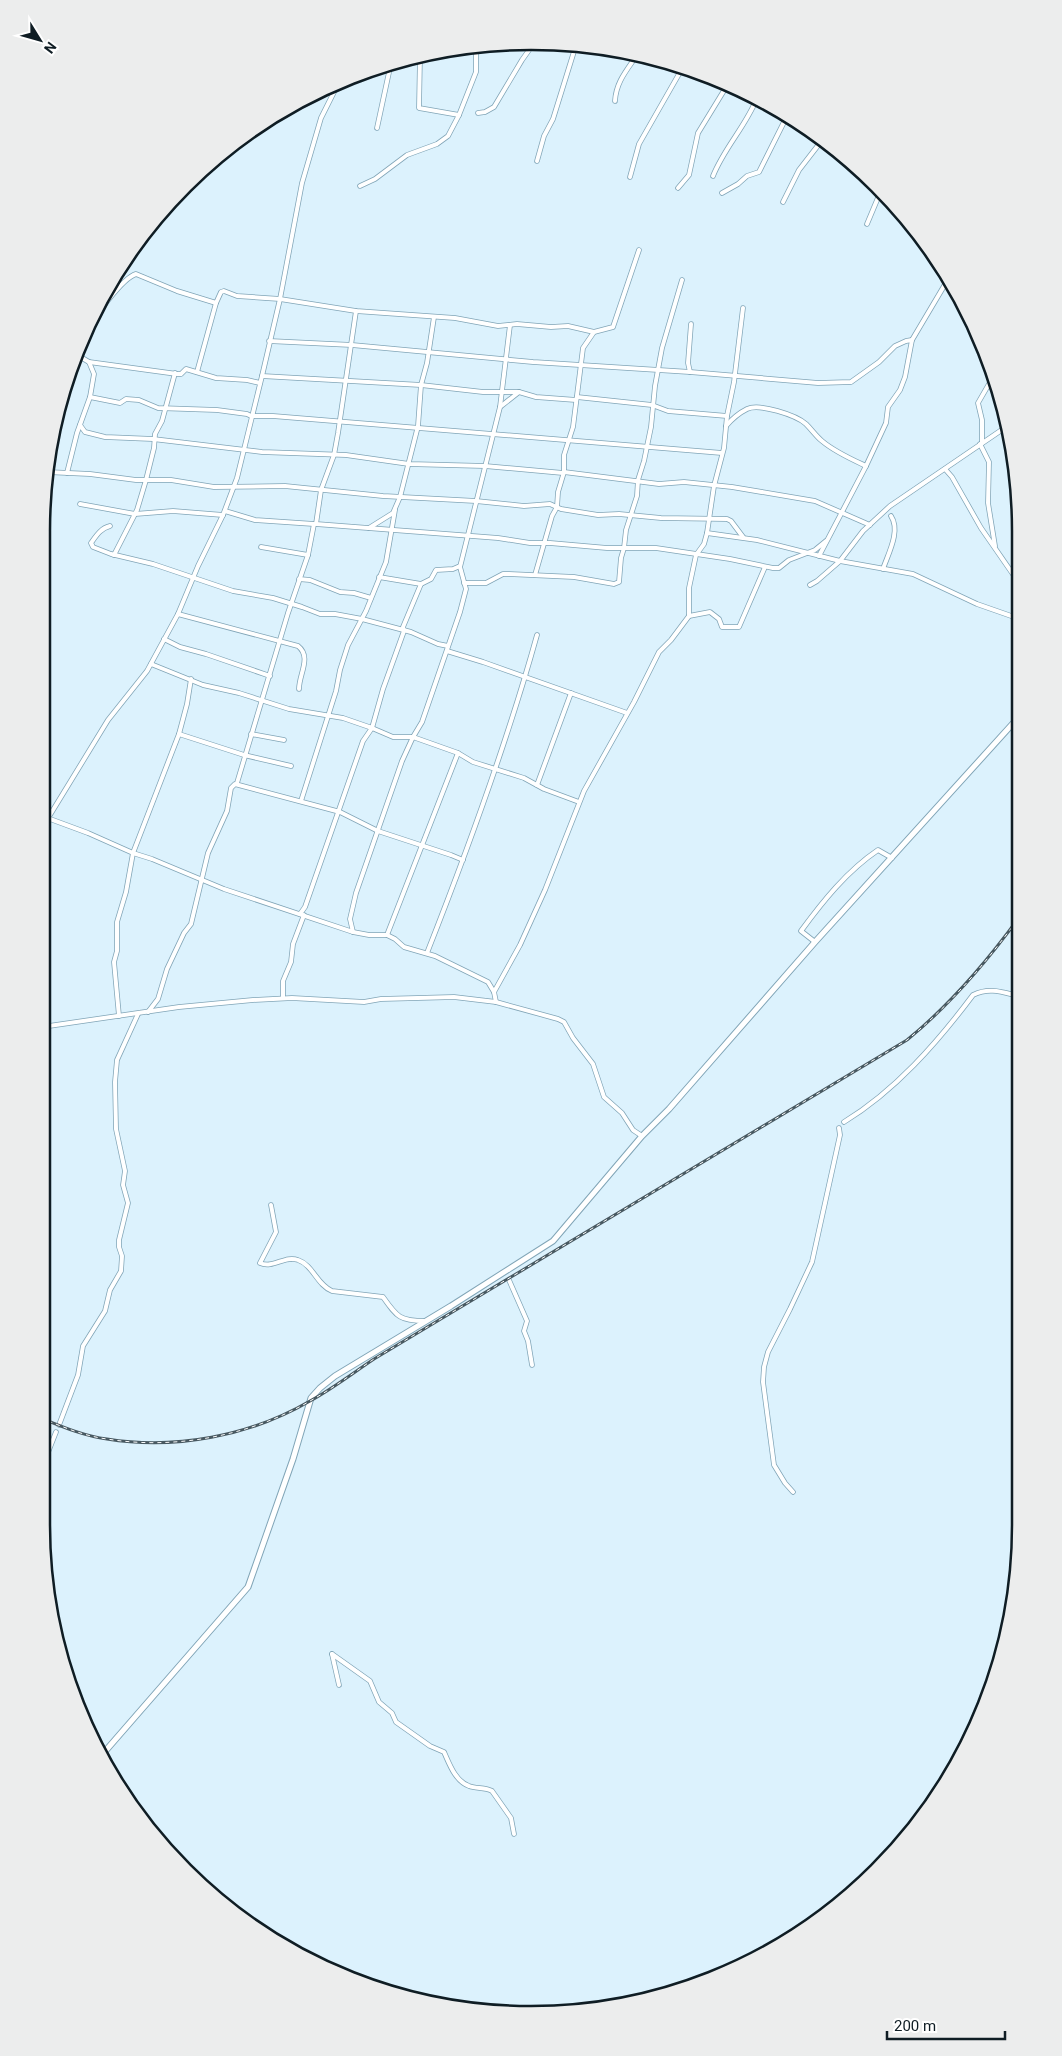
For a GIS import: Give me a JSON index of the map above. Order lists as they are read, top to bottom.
{
  "scale_bar": "200 m",
  "north": "bottom right"
}
